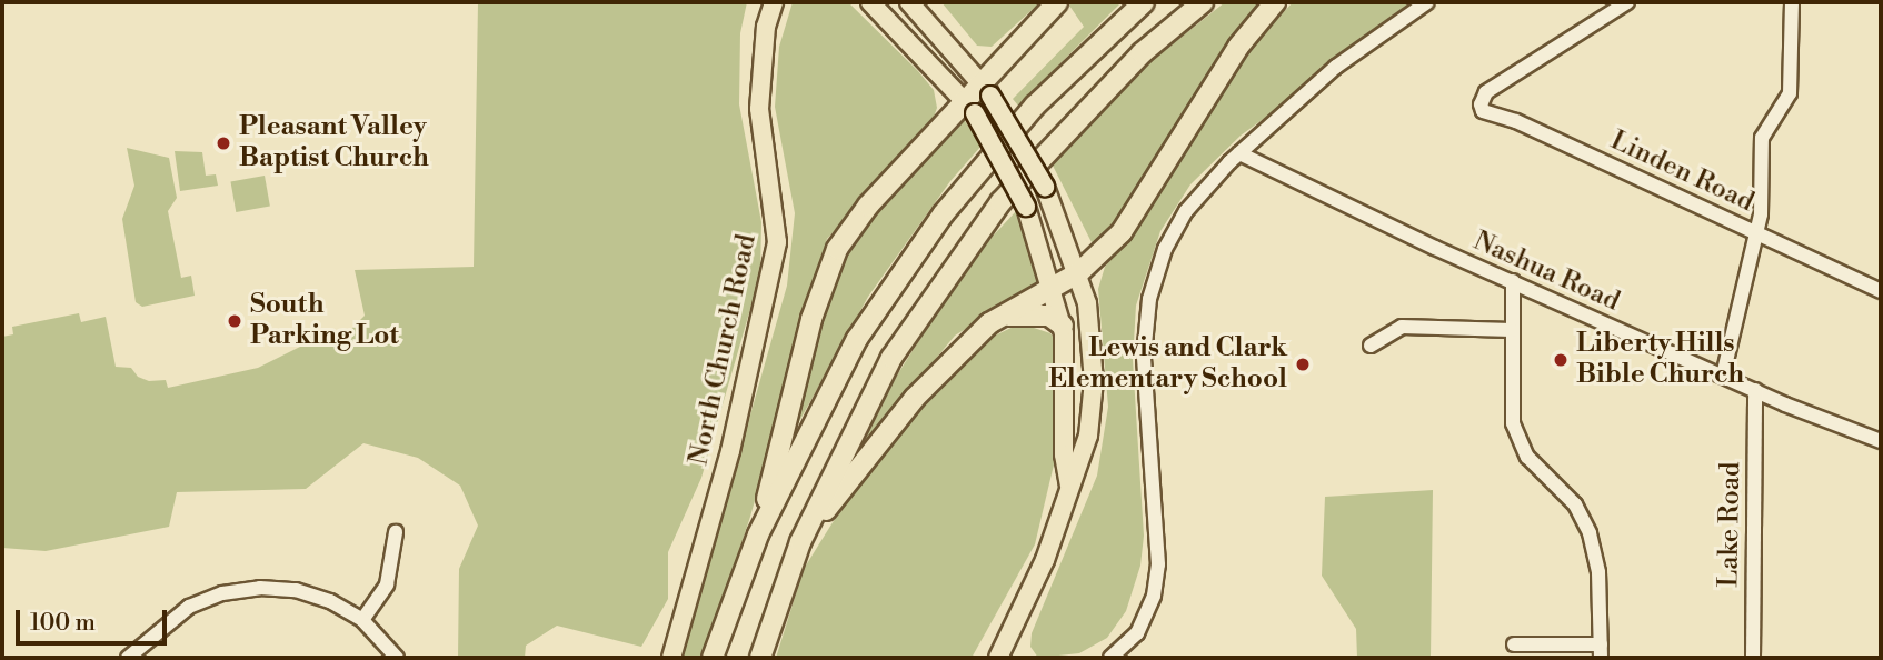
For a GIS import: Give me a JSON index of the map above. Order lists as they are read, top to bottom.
{
  "streets": {
    "main road": ["North Church Road"],
    "street": ["Linden Road", "Nashua Road", "Lake Road"]
  },
  "crossings": [
    ["Nashua Road", "Lake Road"]
  ],
  "places": [
    "Pleasant Valley Baptist Church",
    "South Parking Lot",
    "Liberty Hills Bible Church",
    "Lewis and Clark Elementary School"
  ],
  "scale_bar": "100 m"
}
